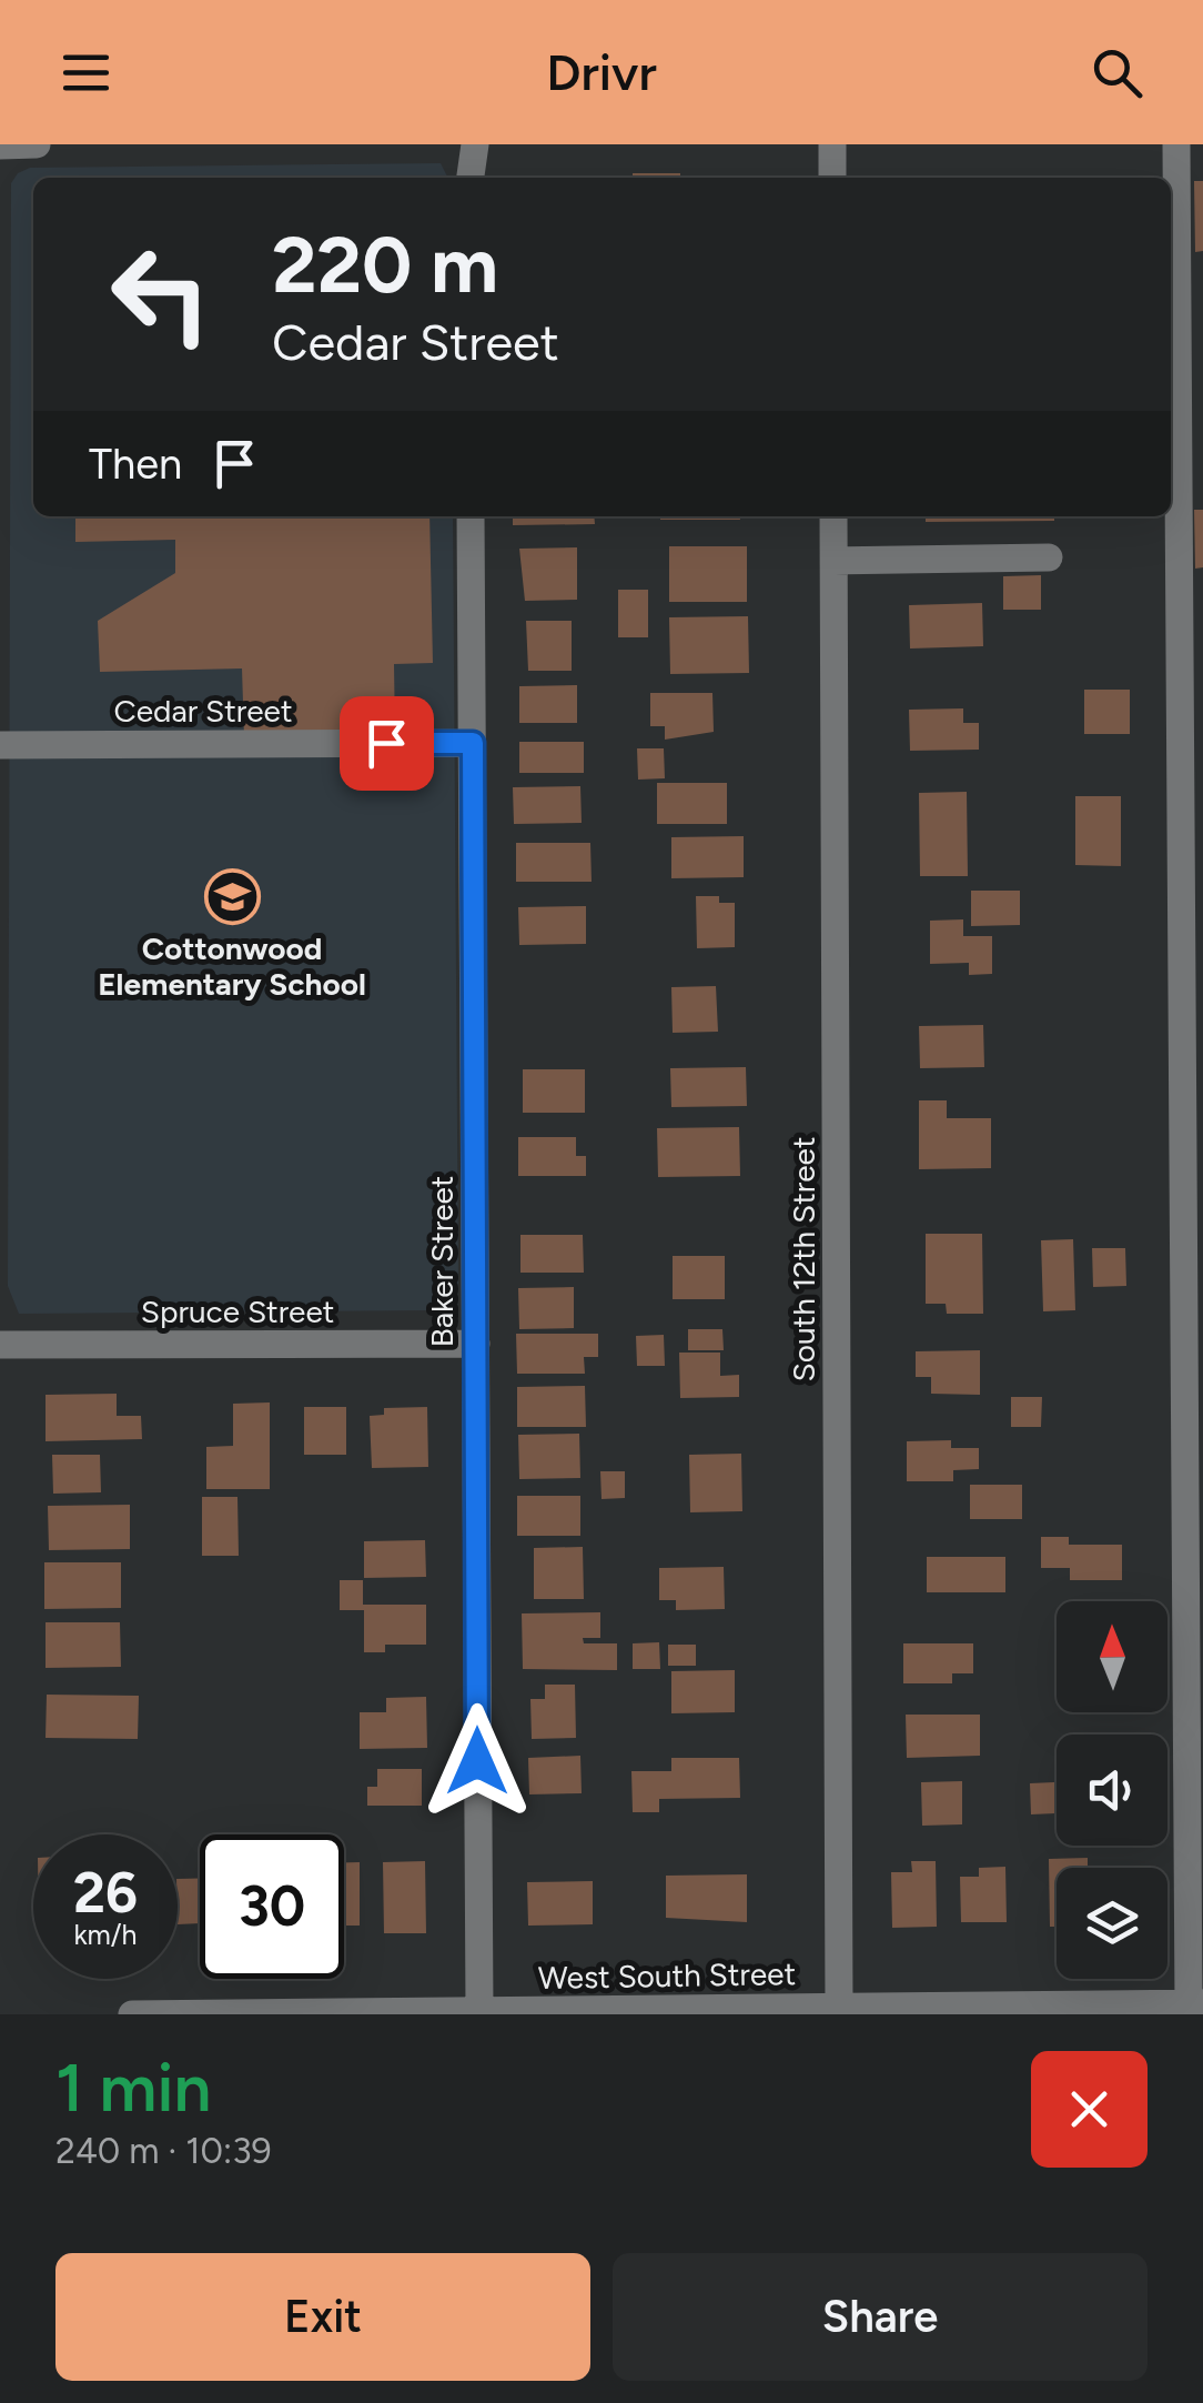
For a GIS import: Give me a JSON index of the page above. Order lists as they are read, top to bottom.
{
  "streets": {
    "street": [
      "Cedar Street",
      "South 12th Street",
      "Baker Street",
      "Spruce Street",
      "West South Street"
    ]
  },
  "crossings": [
    ["Cedar Street", "Baker Street"],
    ["South 12th Street", "West South Street"],
    ["Baker Street", "Spruce Street"],
    ["Baker Street", "West South Street"]
  ],
  "places": {
    "school or university": ["Cottonwood Elementary School"]
  },
  "north": "top",
  "page": {
    "header": "Drivr",
    "turn": ["220 m", "Cedar Street"],
    "then": "Then",
    "speed": "26 km/h",
    "limit": "30",
    "heading": ["1 min", "240 m · 10:39"],
    "buttons": ["Exit", "Share"]
  }
}
